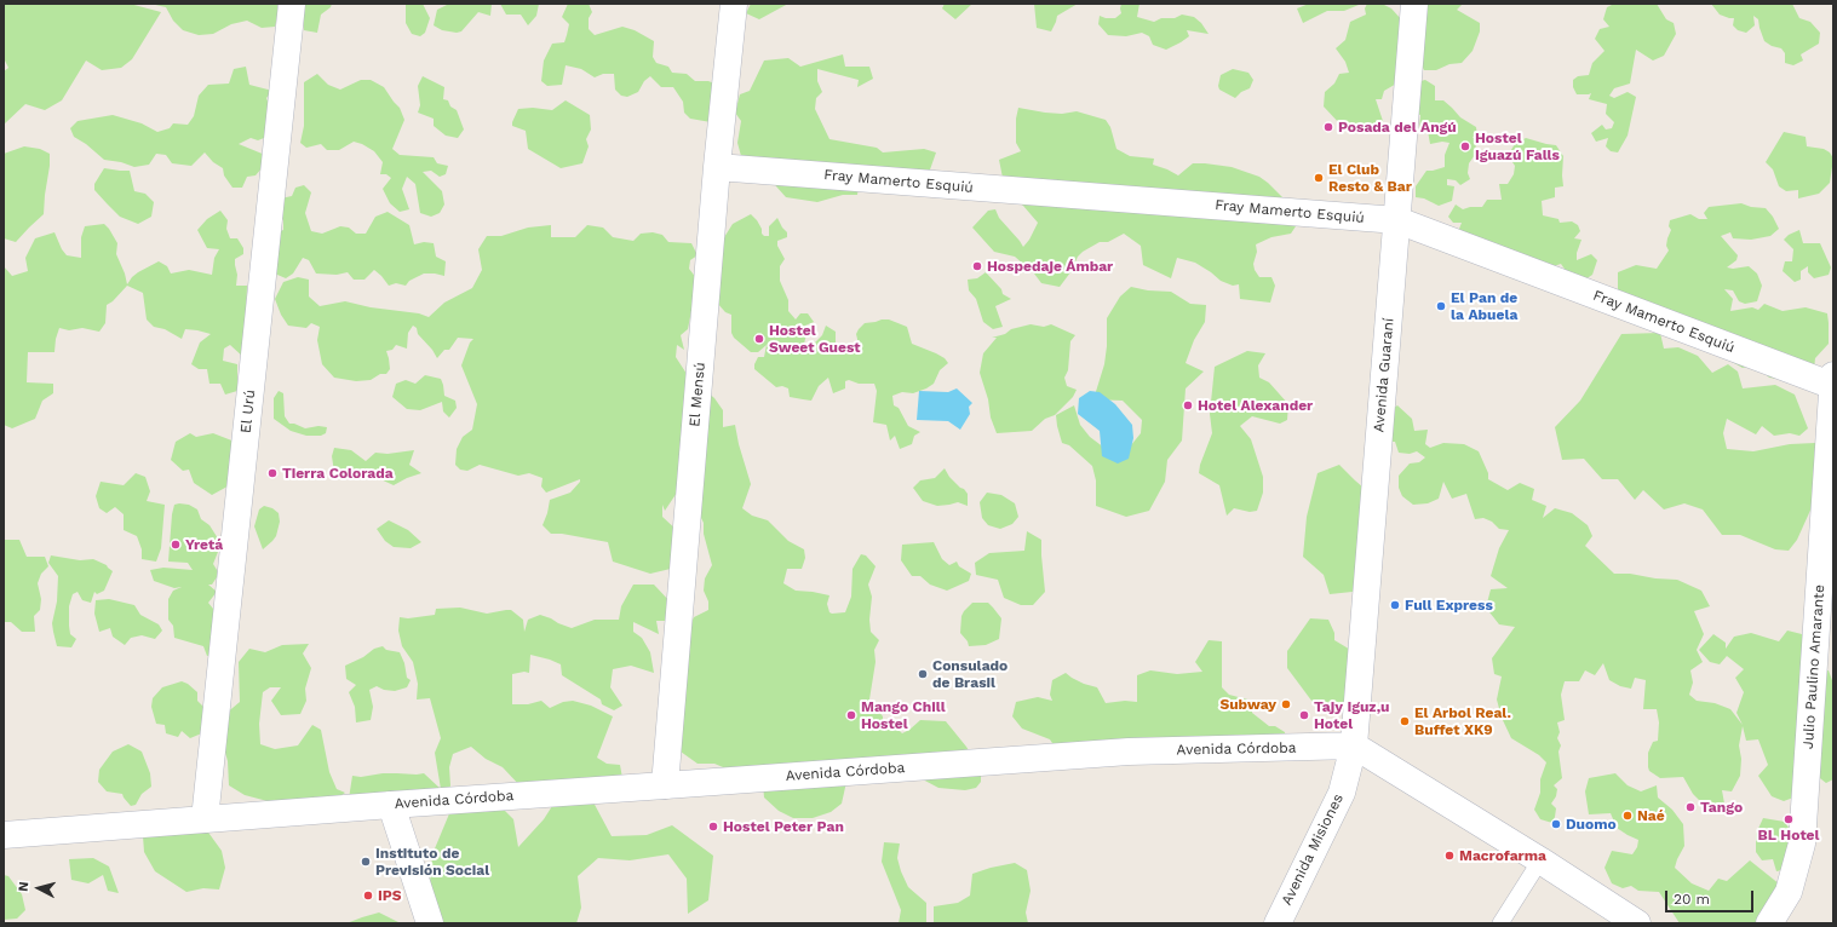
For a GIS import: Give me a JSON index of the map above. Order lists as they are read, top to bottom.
{
  "streets": {
    "street": [
      "Fray Mamerto Esquiú",
      "Avenida Guaraní",
      "El Mensú",
      "El Urú",
      "Julio Paulino Amarante",
      "Avenida Córdoba",
      "Avenida Misiones"
    ]
  },
  "crossings": [
    ["Fray Mamerto Esquiú", "Avenida Guaraní"],
    ["Fray Mamerto Esquiú", "El Mensú"],
    ["Fray Mamerto Esquiú", "Julio Paulino Amarante"],
    ["Avenida Guaraní", "Avenida Córdoba"],
    ["Avenida Guaraní", "Avenida Misiones"],
    ["El Mensú", "Avenida Córdoba"],
    ["El Urú", "Avenida Córdoba"],
    ["Avenida Córdoba", "Avenida Misiones"]
  ],
  "places": [
    "Posada del Angú",
    "Hostel Iguazú Falls",
    "El Club Resto & Bar",
    "Hospedaje Ámbar",
    "El Pan de la Abuela",
    "Hostel Sweet Guest",
    "Hotel Alexander",
    "Tierra Colorada",
    "Yretá",
    "Full Express",
    "Consulado de Brasil",
    "Subway",
    "Mango Chill Hostel",
    "Tajy Iguz,u Hotel",
    "El Arbol Real. Buffet XK9",
    "Tango",
    "Naé",
    "BL Hotel",
    "Duomo",
    "Hostel Peter Pan",
    "Macrofarma",
    "Instituto de Previsión Social",
    "IPS"
  ],
  "scale_bar": "20 m",
  "north": "left"
}
